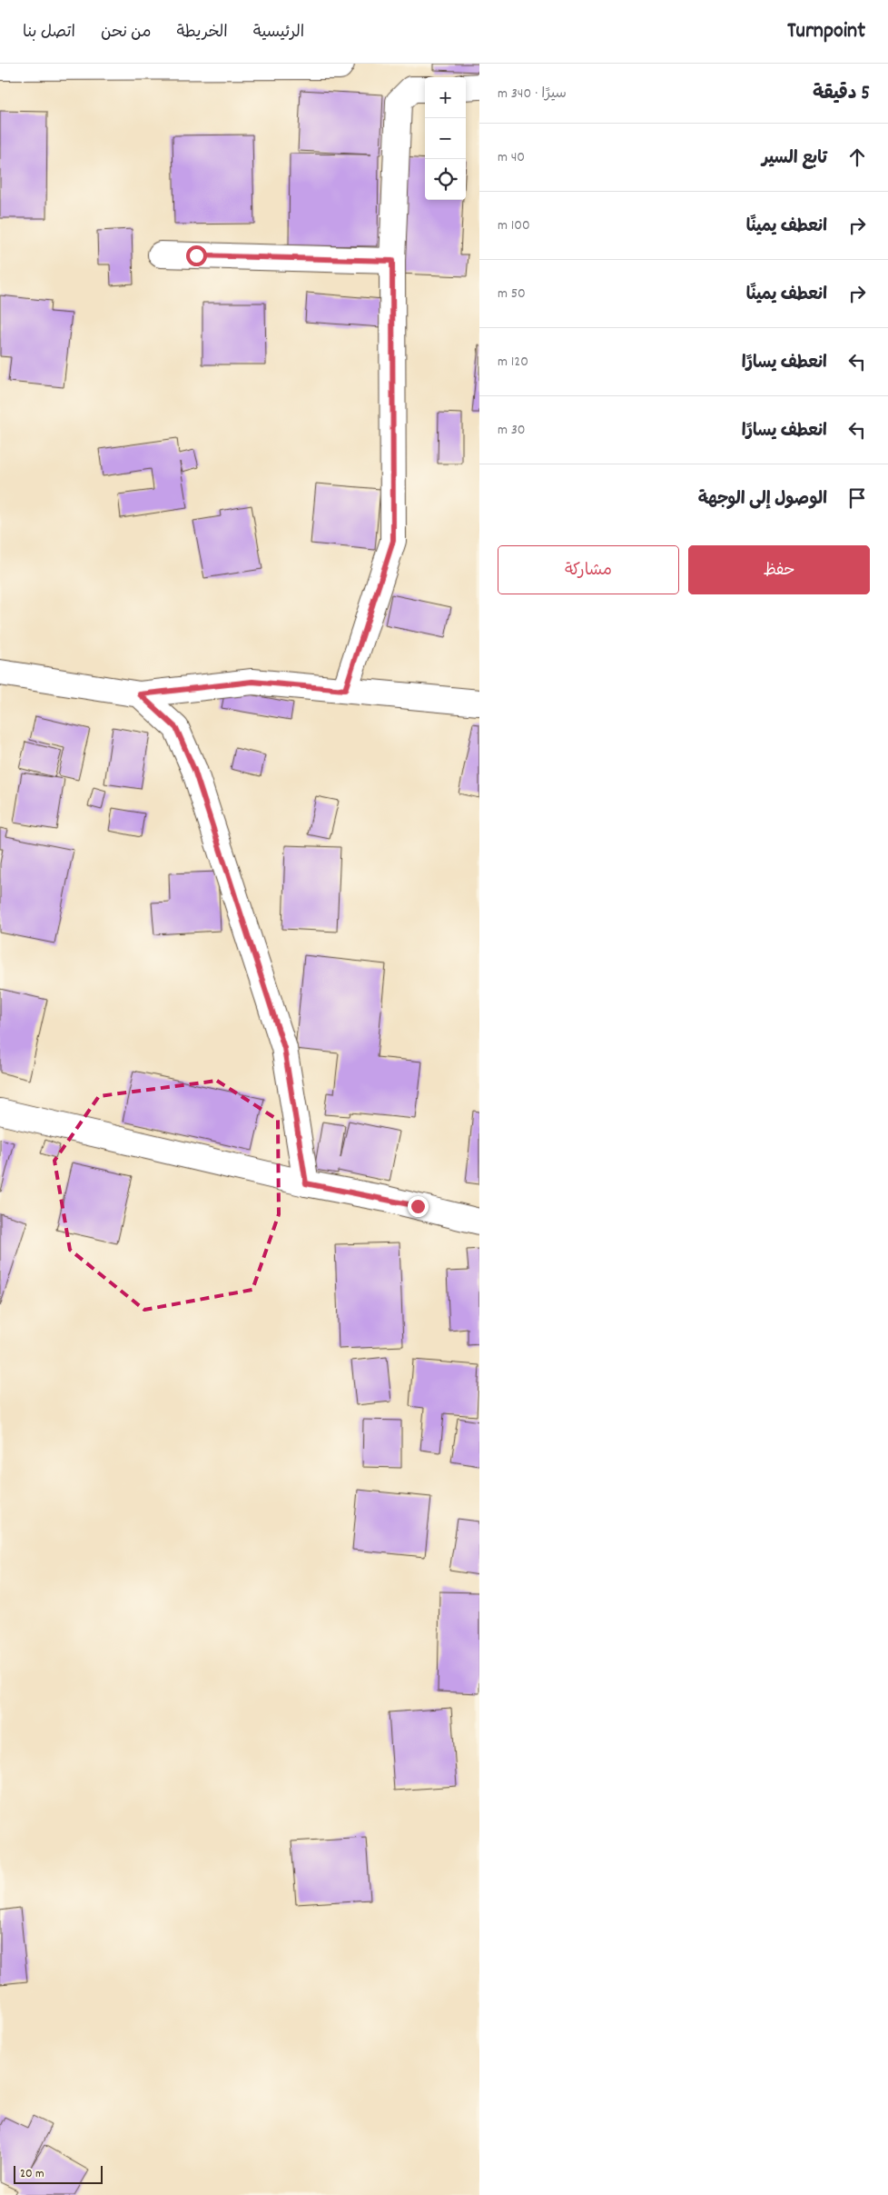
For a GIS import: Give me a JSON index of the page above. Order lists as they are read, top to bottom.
{
  "scale_bar": "20 m",
  "page": {
    "header": "Turnpoint",
    "nav": [
      "الرئيسية",
      "الخريطة",
      "من نحن",
      "اتصل بنا"
    ],
    "heading": ["5 دقيقة", "سيرًا · 340 m"],
    "map_buttons": ["+", "−"],
    "list": [
      ["تابع السير", "40 m"],
      ["انعطف يمينًا", "100 m"],
      ["انعطف يمينًا", "50 m"],
      ["انعطف يسارًا", "120 m"],
      ["انعطف يسارًا", "30 m"],
      "الوصول إلى الوجهة"
    ],
    "buttons": ["حفظ", "مشاركة"],
    "scale": "20 m"
  }
}
